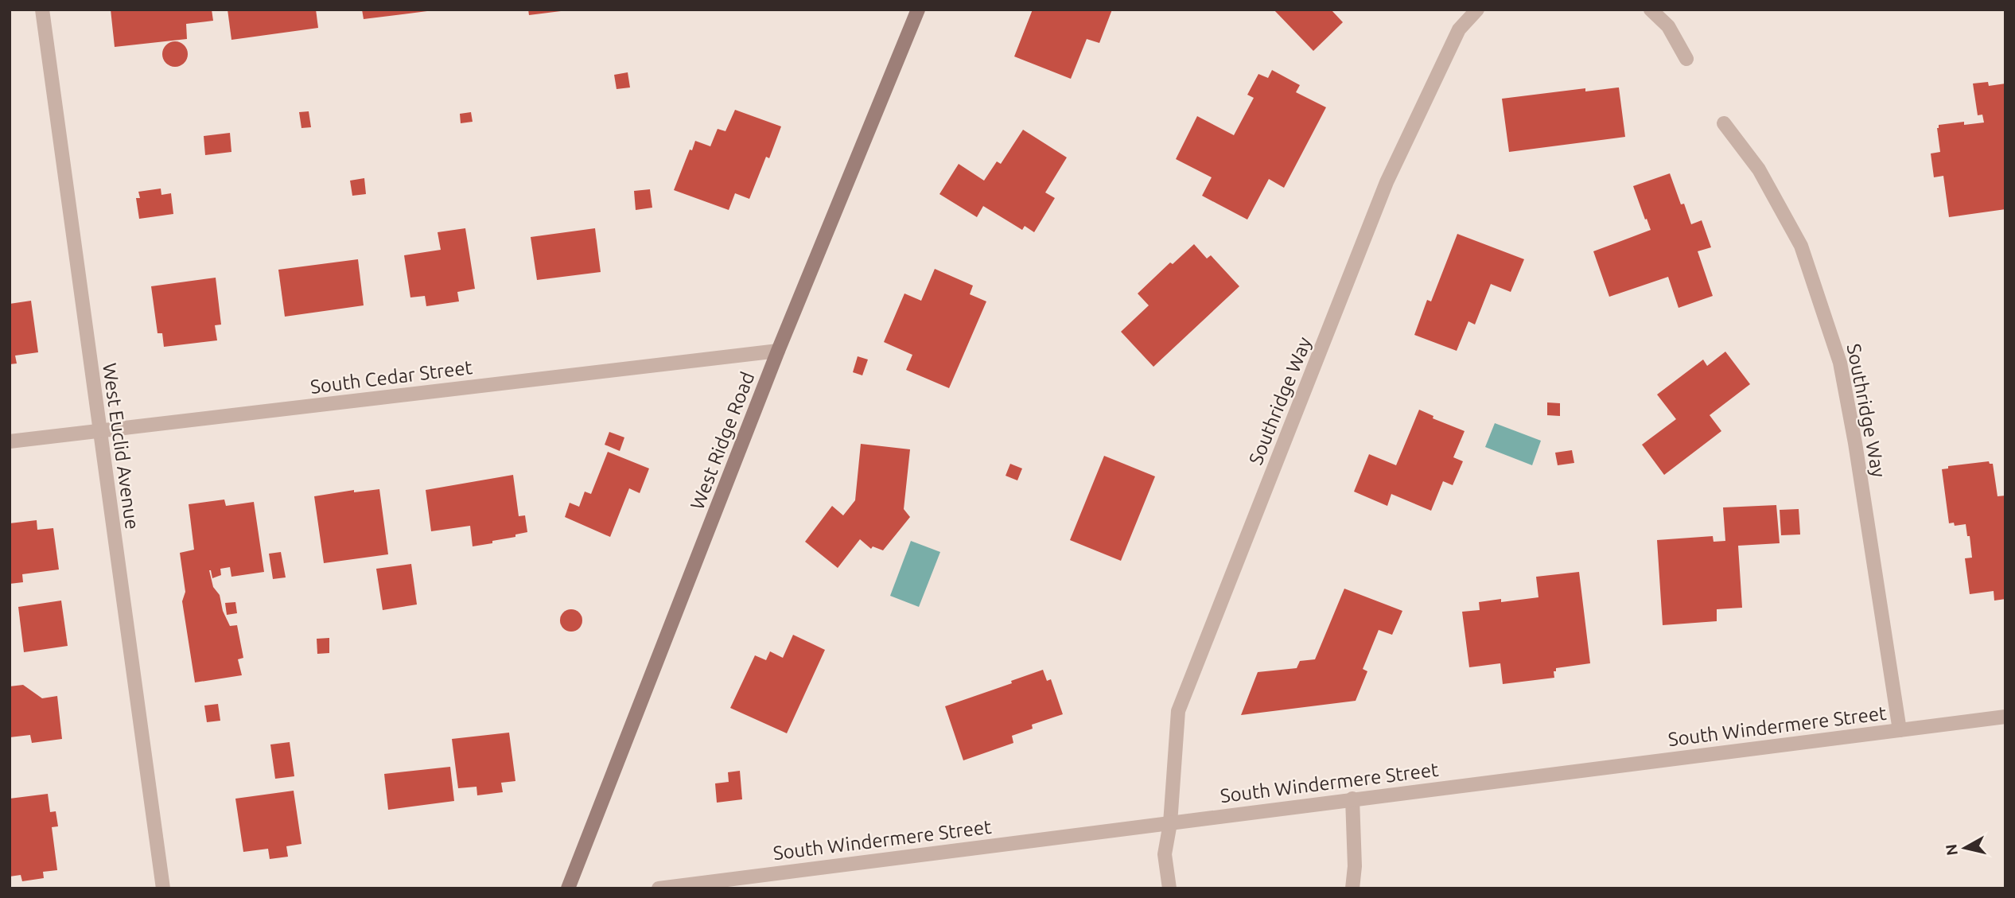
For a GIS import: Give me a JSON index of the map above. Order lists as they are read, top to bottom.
{
  "streets": {
    "street": [
      "South Cedar Street",
      "Southridge Way",
      "West Ridge Road",
      "West Euclid Avenue",
      "South Windermere Street"
    ]
  },
  "crossings": [
    ["South Cedar Street", "West Ridge Road"],
    ["South Cedar Street", "West Euclid Avenue"],
    ["Southridge Way", "South Windermere Street"]
  ],
  "north": "left"
}
